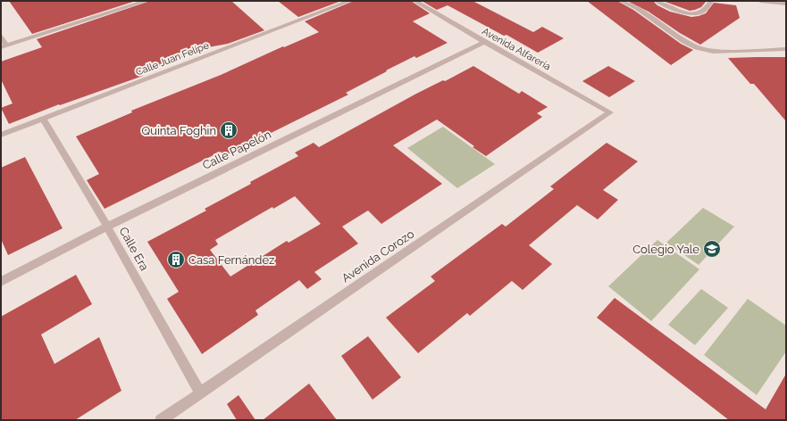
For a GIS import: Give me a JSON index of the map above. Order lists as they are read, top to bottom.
{
  "streets": {
    "street": [
      "Avenida Alfarería",
      "Calle Juan Felipe",
      "Calle Papelón",
      "Calle Era",
      "Avenida Corozo"
    ]
  },
  "crossings": [
    ["Avenida Alfarería", "Calle Papelón"],
    ["Avenida Alfarería", "Avenida Corozo"],
    ["Calle Juan Felipe", "Calle Era"],
    ["Calle Papelón", "Calle Era"],
    ["Calle Era", "Avenida Corozo"]
  ],
  "places": {
    "building": ["Quinta Foghin", "Casa Fernández"],
    "school or university": ["Colegio Yale"]
  }
}
